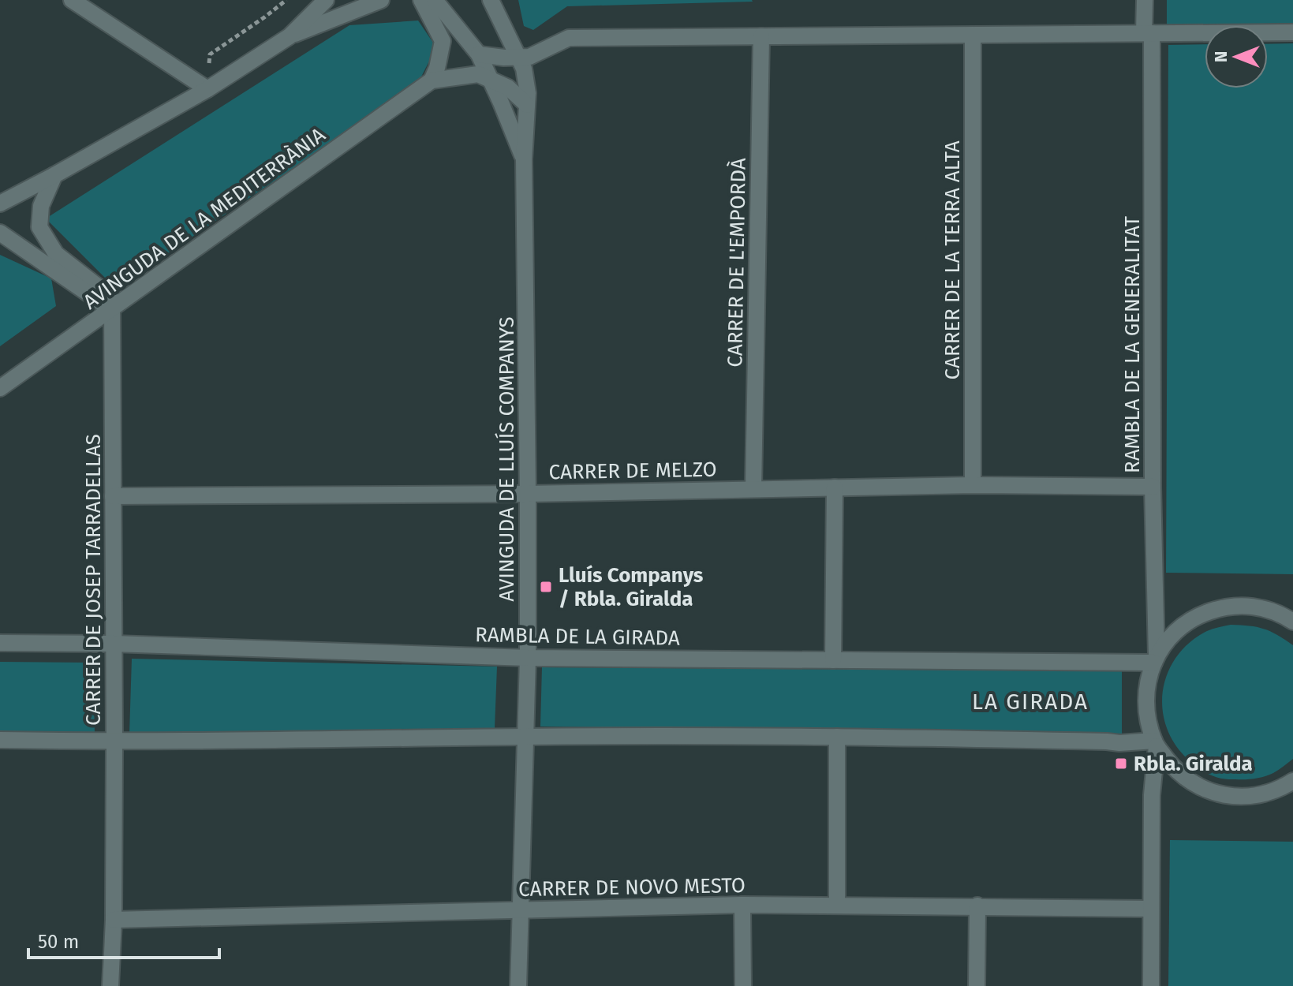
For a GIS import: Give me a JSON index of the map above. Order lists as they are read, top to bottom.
{
  "streets": {
    "street": [
      "AVINGUDA DE LA MEDITERRÀNIA",
      "CARRER DE LA TERRA ALTA",
      "CARRER DE L'EMPORDÀ",
      "RAMBLA DE LA GENERALITAT",
      "AVINGUDA DE LLUÍS COMPANYS",
      "CARRER DE MELZO",
      "CARRER DE JOSEP TARRADELLAS",
      "RAMBLA DE LA GIRADA",
      "CARRER DE NOVO MESTO"
    ]
  },
  "crossings": [
    ["AVINGUDA DE LA MEDITERRÀNIA", "AVINGUDA DE LLUÍS COMPANYS"],
    ["AVINGUDA DE LA MEDITERRÀNIA", "CARRER DE JOSEP TARRADELLAS"],
    ["CARRER DE LA TERRA ALTA", "CARRER DE MELZO"],
    ["CARRER DE L'EMPORDÀ", "CARRER DE MELZO"],
    ["RAMBLA DE LA GENERALITAT", "CARRER DE MELZO"],
    ["RAMBLA DE LA GENERALITAT", "RAMBLA DE LA GIRADA"],
    ["AVINGUDA DE LLUÍS COMPANYS", "CARRER DE MELZO"],
    ["AVINGUDA DE LLUÍS COMPANYS", "RAMBLA DE LA GIRADA"],
    ["AVINGUDA DE LLUÍS COMPANYS", "CARRER DE NOVO MESTO"],
    ["CARRER DE MELZO", "CARRER DE JOSEP TARRADELLAS"],
    ["CARRER DE JOSEP TARRADELLAS", "RAMBLA DE LA GIRADA"],
    ["CARRER DE JOSEP TARRADELLAS", "CARRER DE NOVO MESTO"]
  ],
  "districts": ["LA GIRADA"],
  "places": {
    "transit": ["Lluís Companys / Rbla. Giralda", "Rbla. Giralda"]
  },
  "scale_bar": "50 m",
  "north": "left"
}
